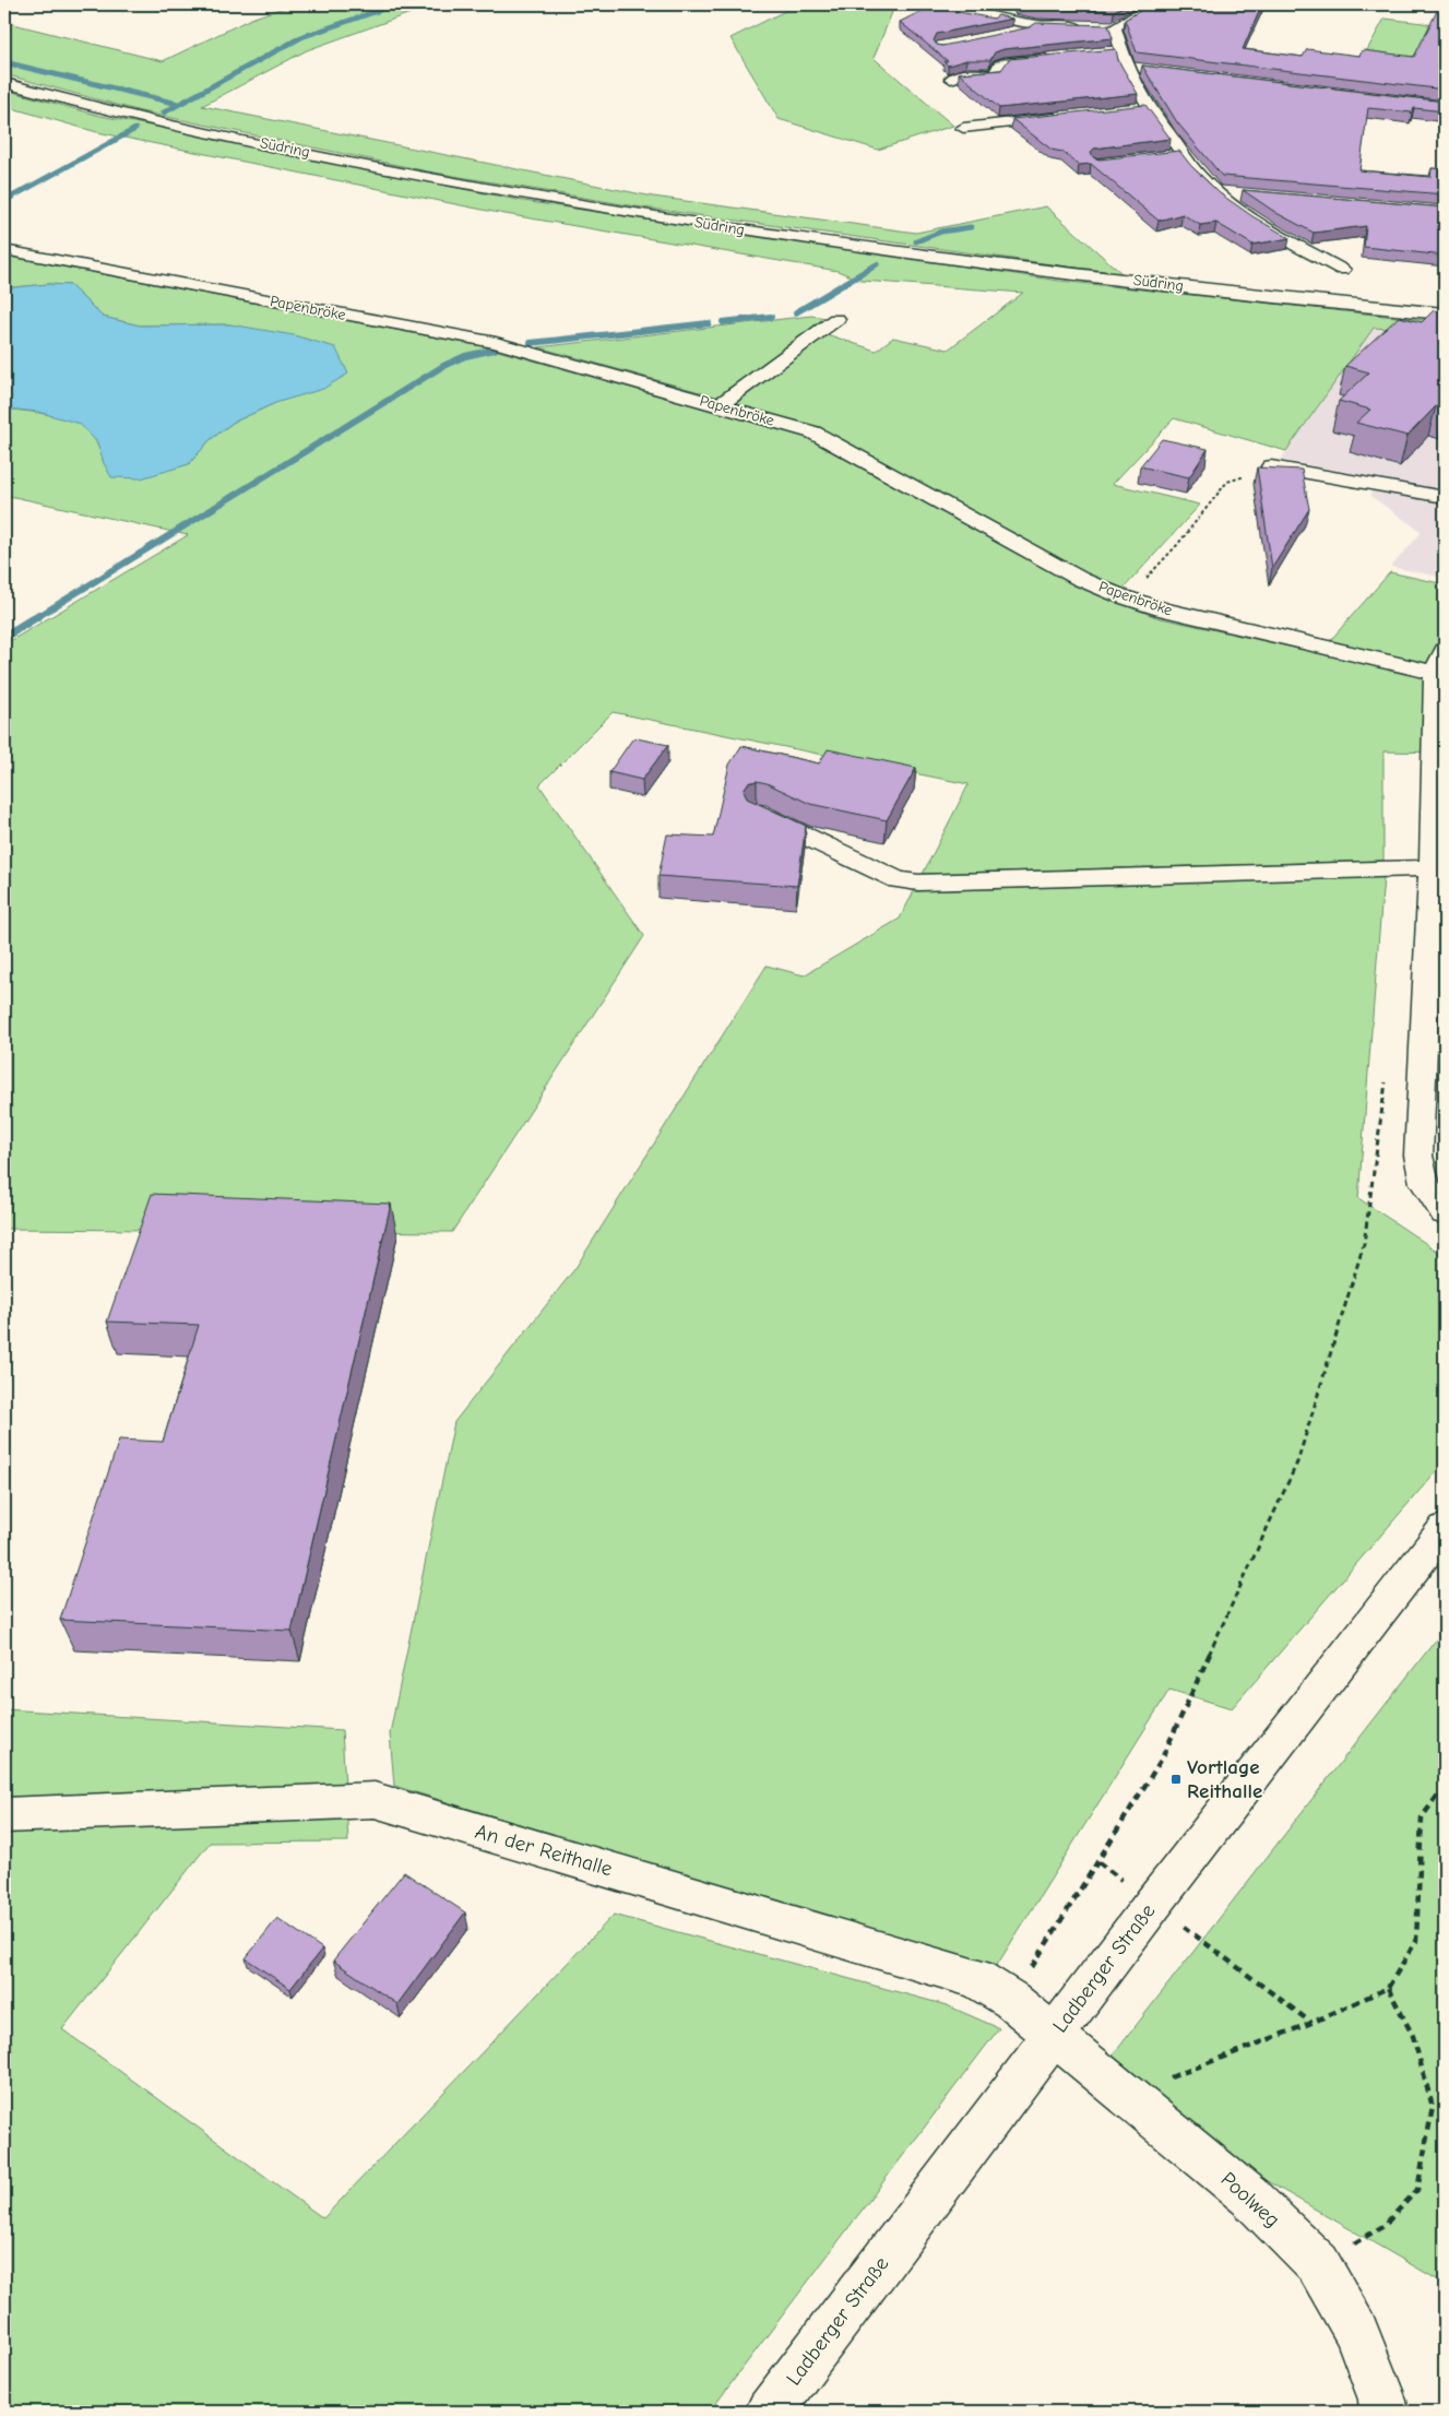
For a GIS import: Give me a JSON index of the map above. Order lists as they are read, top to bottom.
{
  "streets": {
    "street": [
      "Südring",
      "Papenbröke",
      "An der Reithalle",
      "Ladberger Straße",
      "Poolweg"
    ]
  },
  "crossings": [
    ["An der Reithalle", "Ladberger Straße"],
    ["An der Reithalle", "Poolweg"],
    ["Ladberger Straße", "Poolweg"]
  ],
  "places": {
    "transit": ["Vortlage Reithalle"]
  }
}
